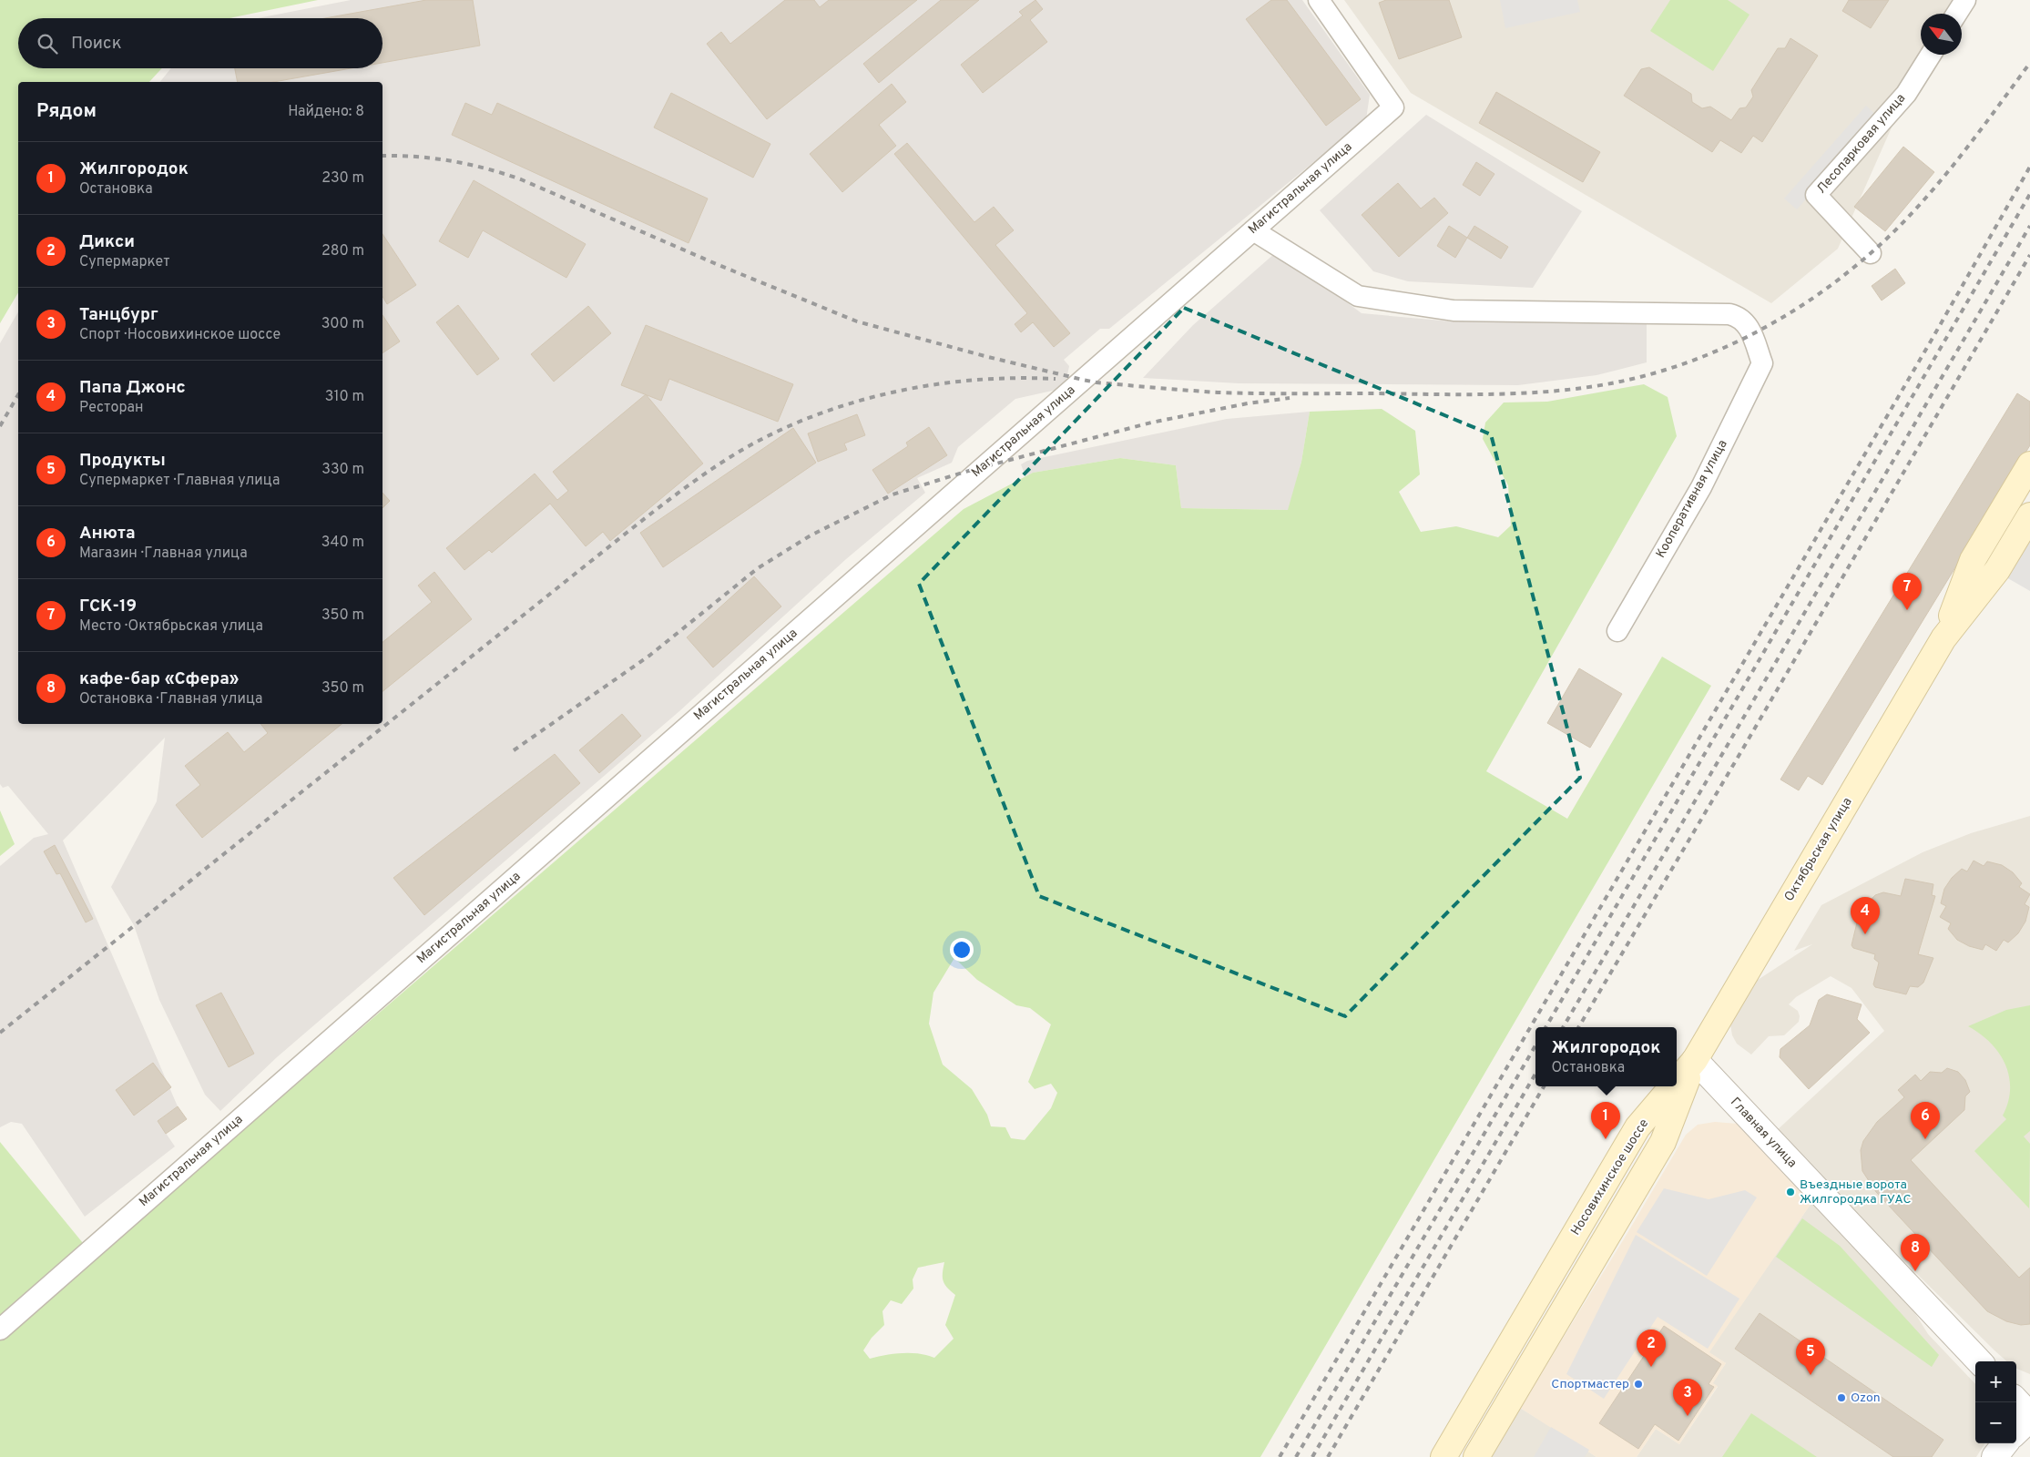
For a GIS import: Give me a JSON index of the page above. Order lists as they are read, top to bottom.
{
  "streets": {
    "main road": ["Октябрьская улица", "Носовихинское шоссе"],
    "street": [
      "Лесопарковая улица",
      "Магистральная улица",
      "Кооперативная улица",
      "Главная улица"
    ]
  },
  "crossings": [
    ["Магистральная улица", "Кооперативная улица"],
    ["Октябрьская улица", "Главная улица"],
    ["Октябрьская улица", "Носовихинское шоссе"],
    ["Главная улица", "Носовихинское шоссе"]
  ],
  "places": ["Въездные ворота Жилгородка ГУАС", "Спортмастер", "Ozon"],
  "north": "top left",
  "page": {
    "search": "Поиск",
    "heading": ["Рядом", "Найдено: 8"],
    "list": [
      {
        "mark": "1",
        "name": "Жилгородок",
        "note": "Остановка",
        "value": "230 m"
      },
      {
        "mark": "2",
        "name": "Дикси",
        "note": "Супермаркет",
        "value": "280 m"
      },
      {
        "mark": "3",
        "name": "Танцбург",
        "note": "Спорт · Носовихинское шоссе",
        "value": "300 m"
      },
      {
        "mark": "4",
        "name": "Папа Джонс",
        "note": "Ресторан",
        "value": "310 m"
      },
      {
        "mark": "5",
        "name": "Продукты",
        "note": "Супермаркет · Главная улица",
        "value": "330 m"
      },
      {
        "mark": "6",
        "name": "Анюта",
        "note": "Магазин · Главная улица",
        "value": "340 m"
      },
      {
        "mark": "7",
        "name": "ГСК-19",
        "note": "Место · Октябрьская улица",
        "value": "350 m"
      },
      {
        "mark": "8",
        "name": "кафе-бар «Сфера»",
        "note": "Остановка · Главная улица",
        "value": "350 m"
      }
    ],
    "pins": [
      "7",
      "4",
      "1",
      "6",
      "8",
      "2",
      "5",
      "3"
    ],
    "popup": ["Жилгородок", "Остановка"],
    "map_buttons": ["+", "−"]
  }
}
